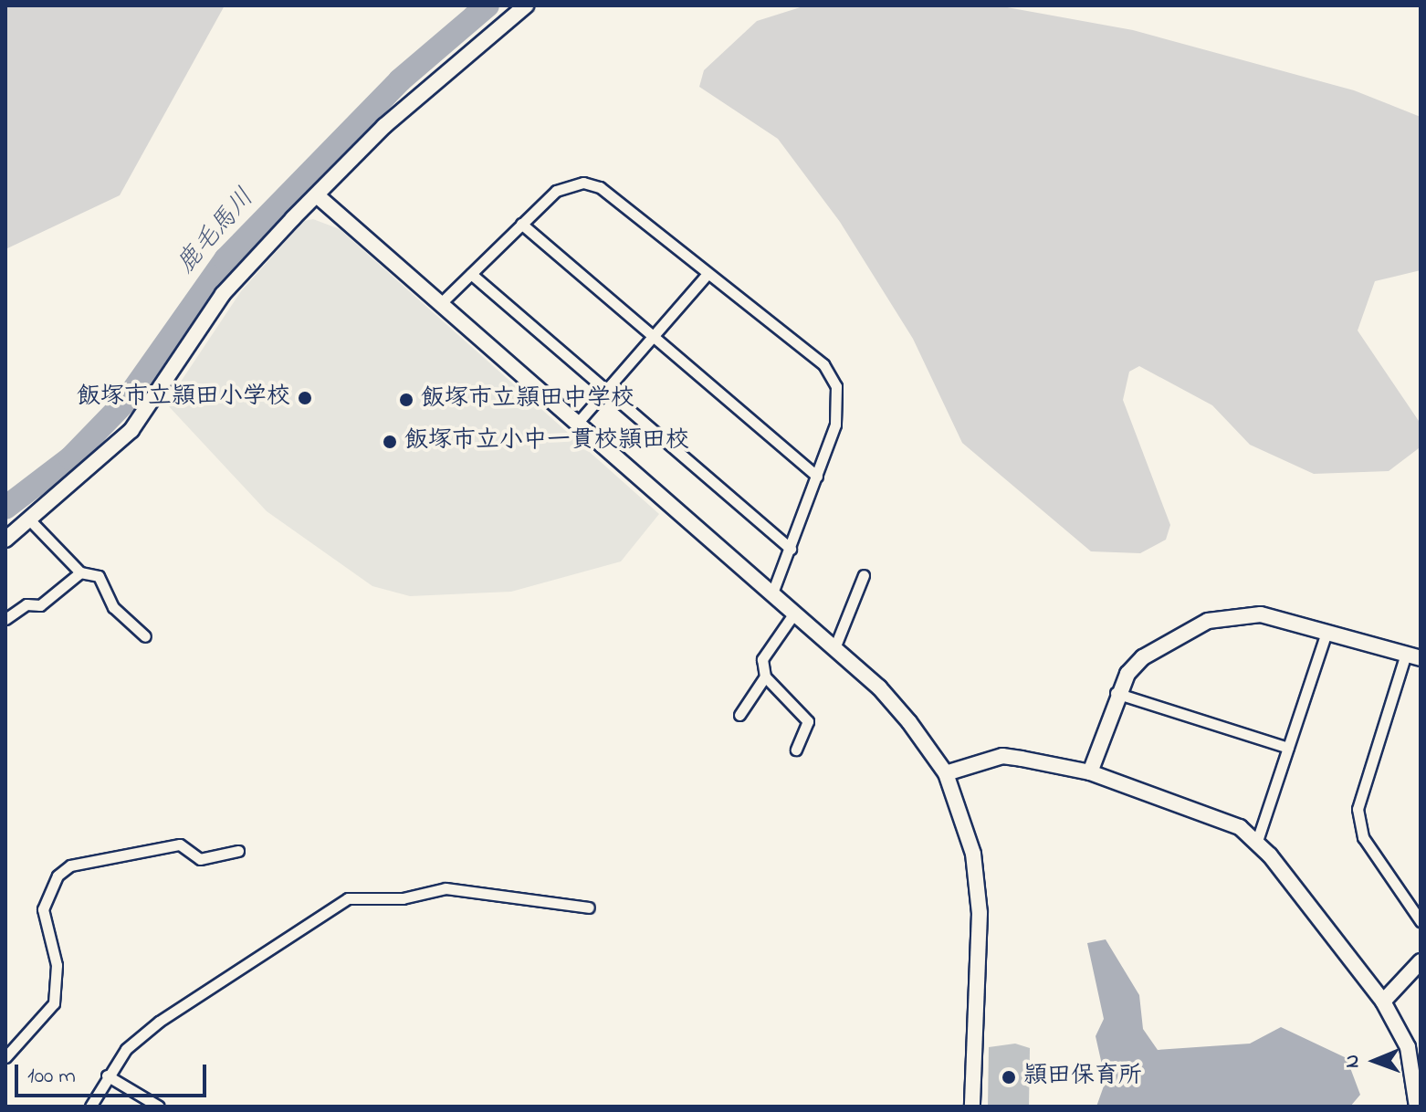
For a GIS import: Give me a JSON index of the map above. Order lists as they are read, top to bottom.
{
  "water": ["鹿毛馬川"],
  "places": [
    "飯塚市立頴田小学校",
    "飯塚市立頴田中学校",
    "飯塚市立小中一貫校頴田校",
    "頴田保育所"
  ],
  "scale_bar": "100 m",
  "north": "left"
}
